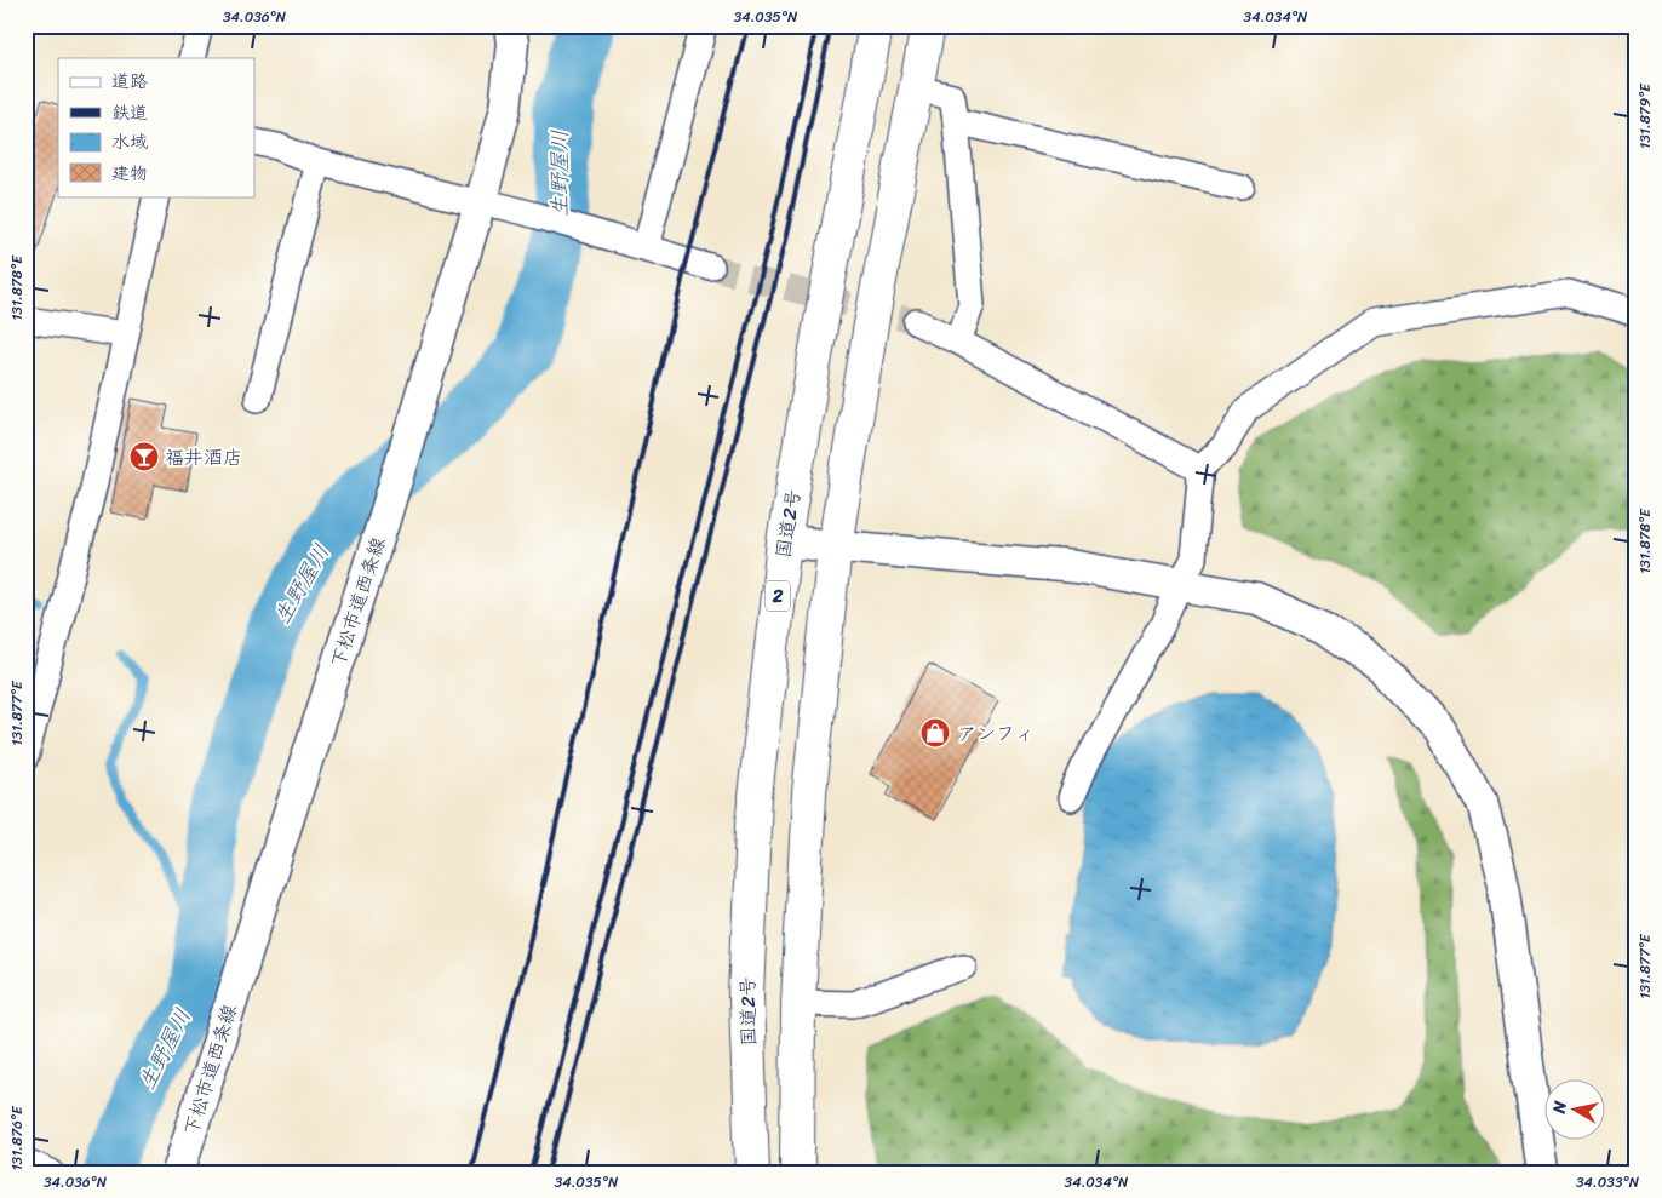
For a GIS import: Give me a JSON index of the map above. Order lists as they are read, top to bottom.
{
  "streets": {
    "highway": ["国道2号", "2"],
    "street": ["下松市道西条線"]
  },
  "water": ["生野屋川"],
  "places": {
    "bar": ["福井酒店"],
    "shop": ["アンフィ"]
  },
  "legend": [
    "道路",
    "鉄道",
    "水域",
    "建物"
  ],
  "north": "left",
  "coordinates": [
    "34.036°N",
    "34.035°N",
    "34.034°N",
    "131.879°E",
    "131.878°E",
    "131.877°E",
    "131.876°E",
    "34.033°N"
  ]
}
